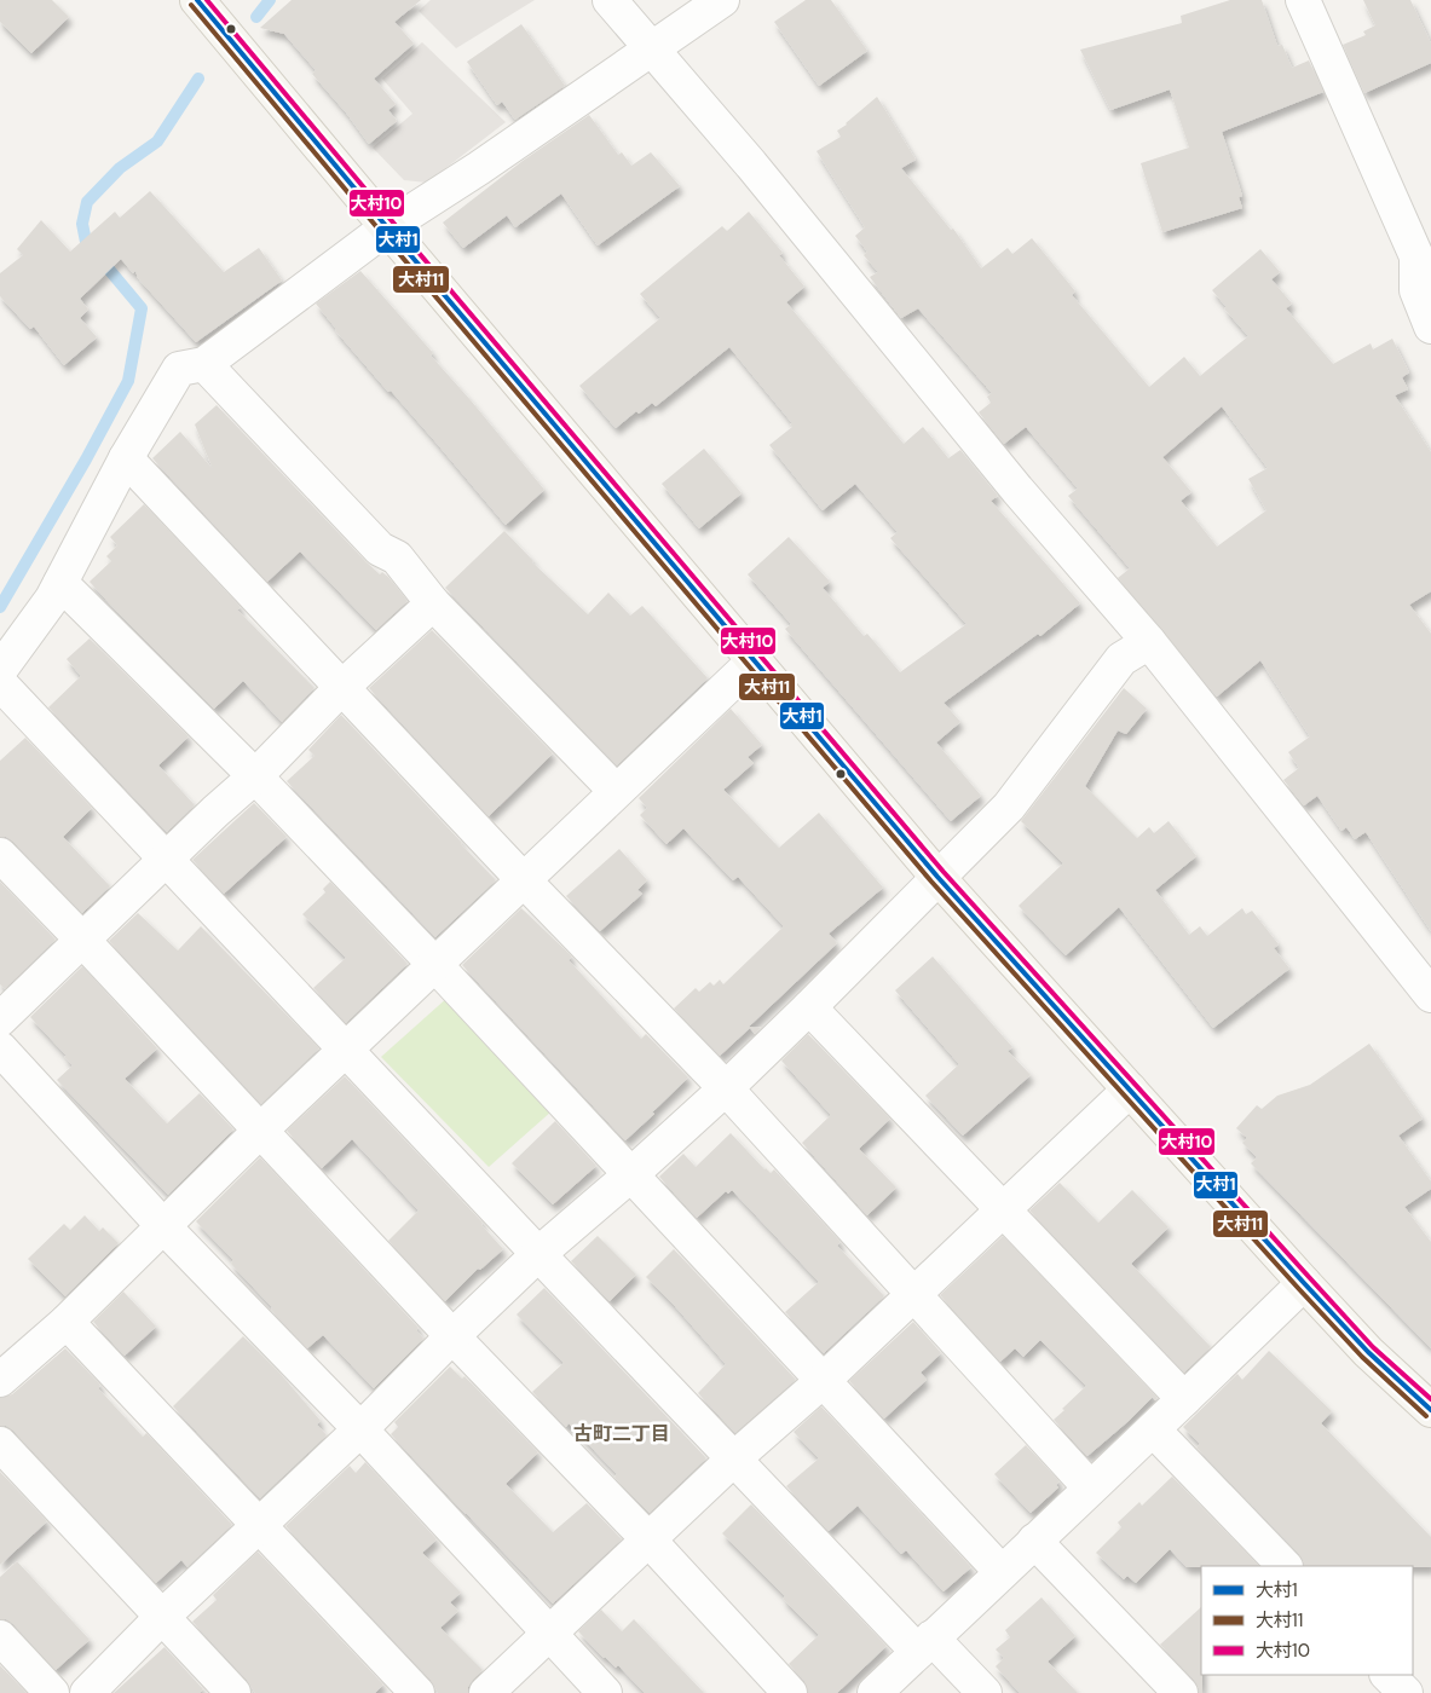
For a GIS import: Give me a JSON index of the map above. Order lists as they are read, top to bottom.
{
  "districts": ["古町二丁目"],
  "lines": ["transit line 大村1", "transit line 大村10", "transit line 大村11"],
  "legend": ["大村1", "大村11", "大村10"]
}
